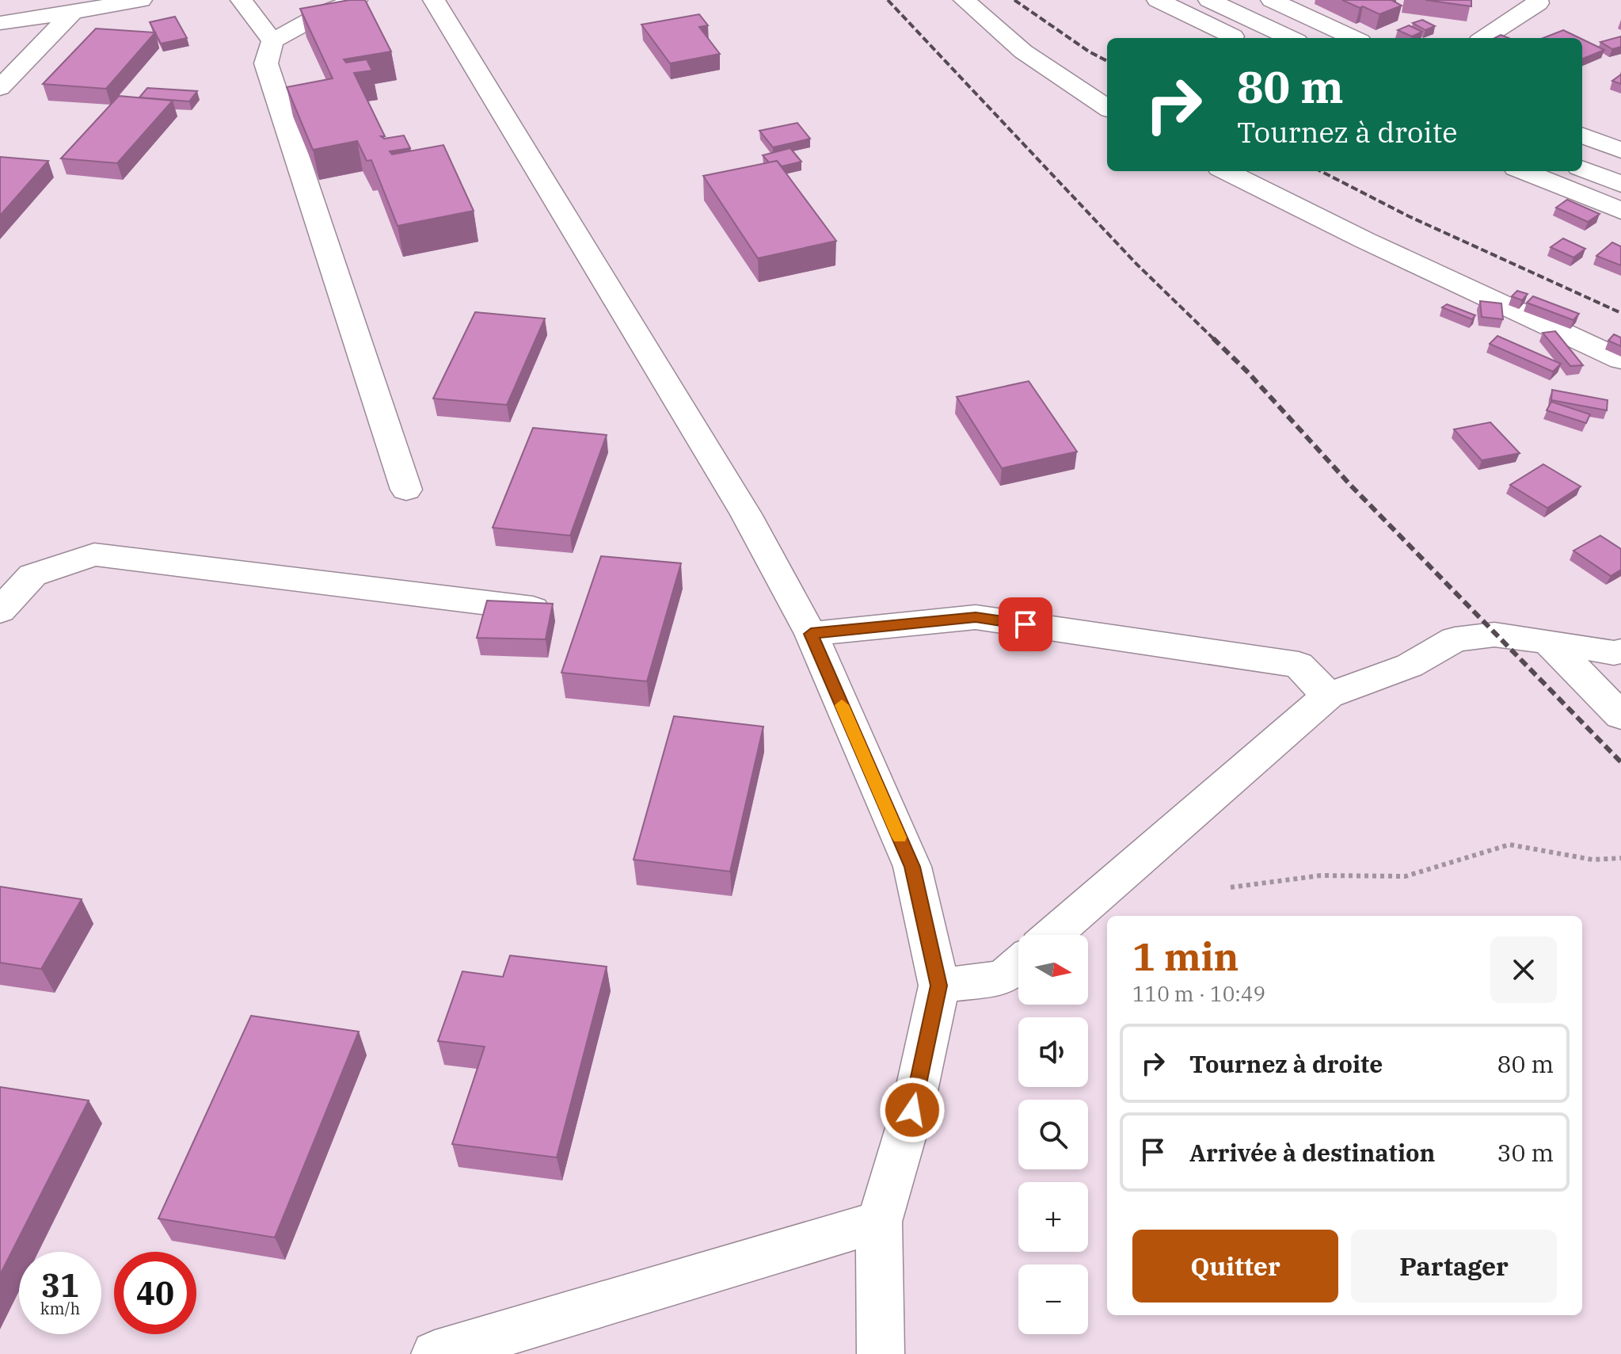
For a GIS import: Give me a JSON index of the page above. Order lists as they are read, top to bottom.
{
  "north": "right",
  "page": {
    "turn": ["80 m", "Tournez à droite"],
    "heading": ["1 min", "110 m · 10:49"],
    "map_buttons": ["+", "−"],
    "list": [
      {
        "name": "Tournez à droite",
        "value": "80 m"
      },
      {
        "name": "Arrivée à destination",
        "value": "30 m"
      }
    ],
    "buttons": ["Quitter", "Partager"],
    "speed": "31 km/h",
    "limit": "40"
  }
}
